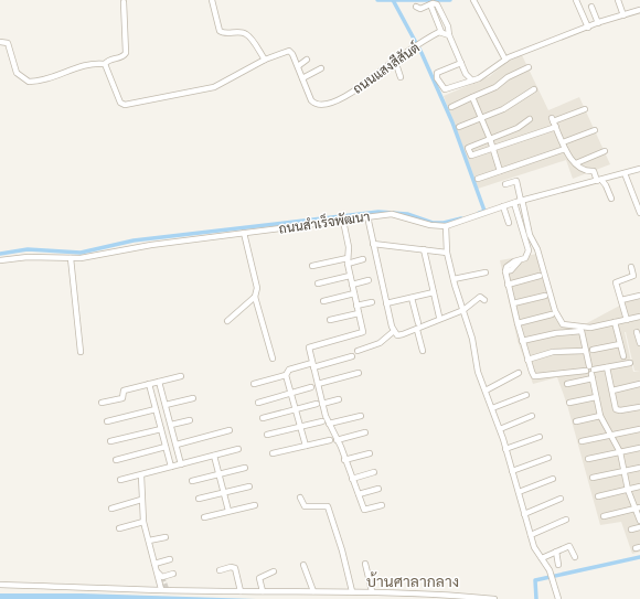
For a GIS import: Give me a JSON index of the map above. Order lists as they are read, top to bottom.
{
  "streets": {
    "street": ["ถนนแสงสีสันต์", "ถนนสำเร็จพัฒนา"]
  },
  "districts": ["บ้านศาลากลาง"]
}
